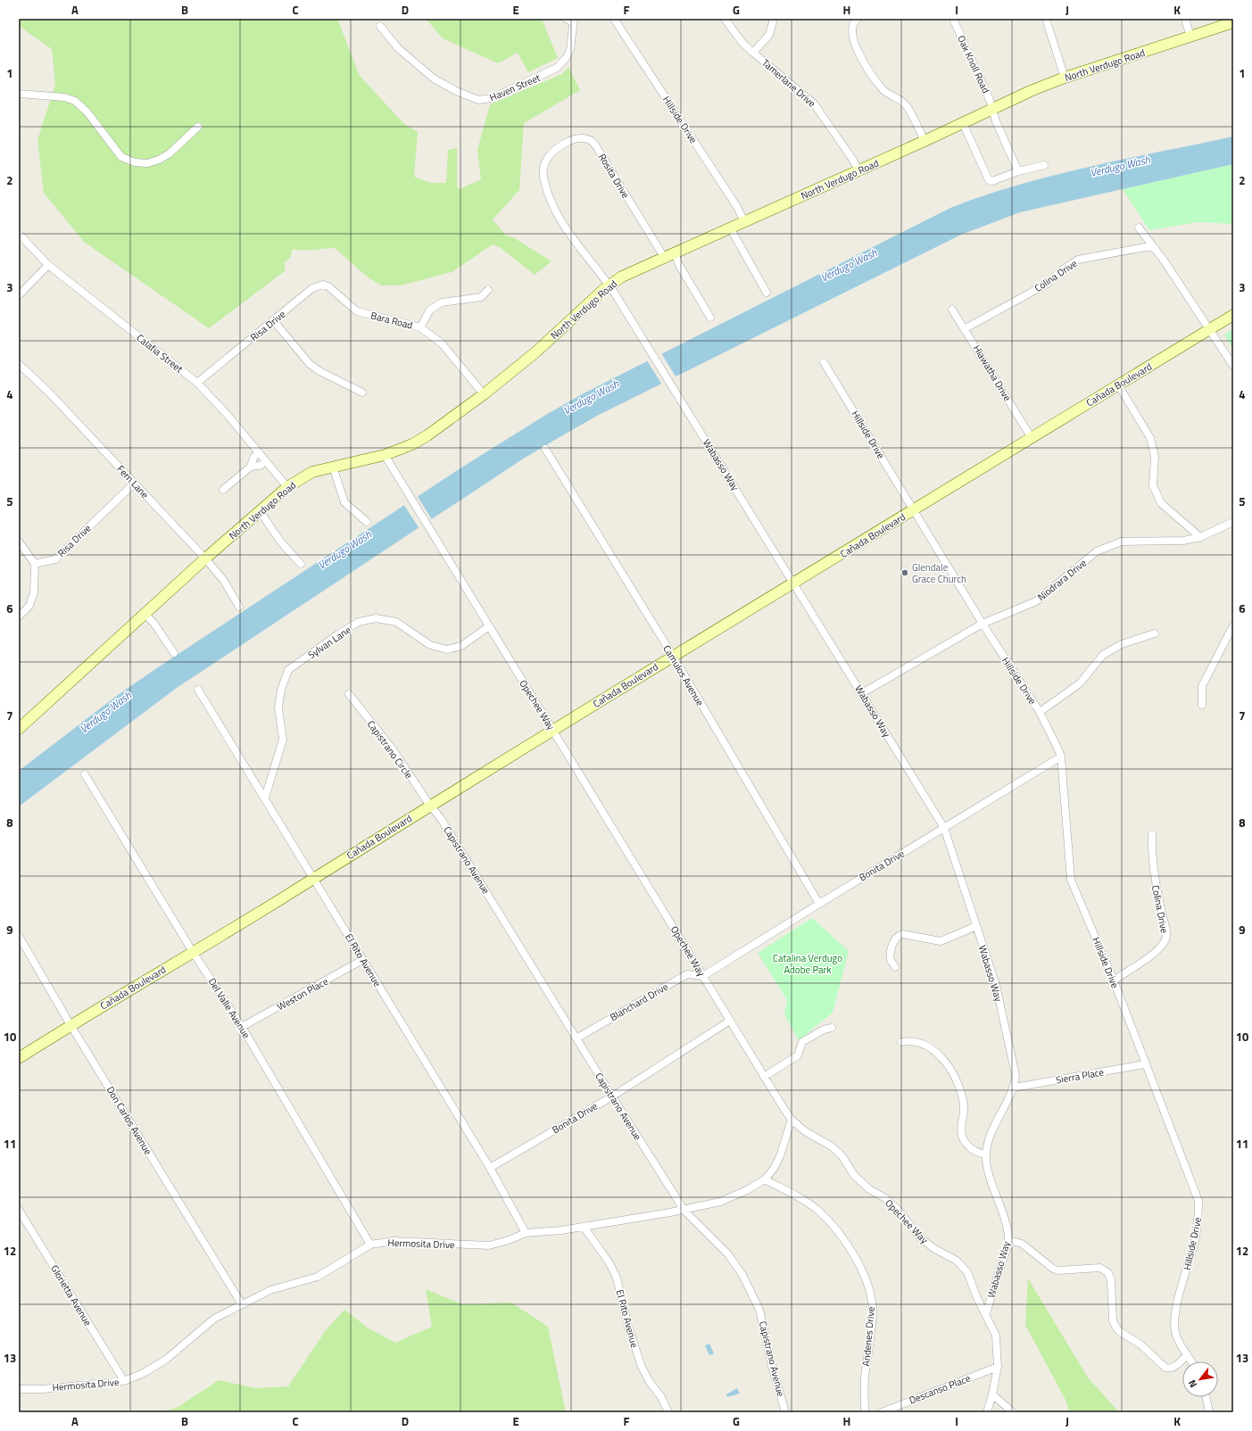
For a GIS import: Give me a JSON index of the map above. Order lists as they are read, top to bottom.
{
  "streets": {
    "main road": ["North Verdugo Road", "Cañada Boulevard"],
    "street": [
      "Oak Knoll Road",
      "Tamerlane Drive",
      "Haven Street",
      "Hillside Drive",
      "Rosita Drive",
      "Colina Drive",
      "Bara Road",
      "Risa Drive",
      "Calafia Street",
      "Hiawatha Drive",
      "Wabasso Way",
      "Fern Lane",
      "Niodrara Drive",
      "Sylvan Lane",
      "Camulos Avenue",
      "Opechee Way",
      "Capistrano Circle",
      "Capistrano Avenue",
      "Bonita Drive",
      "El Rito Avenue",
      "Weston Place",
      "Blanchard Drive",
      "Del Valle Avenue",
      "Sierra Place",
      "Don Carlos Avenue",
      "Hermosita Drive",
      "Glorietta Avenue",
      "Andenes Drive",
      "Descanso Place"
    ]
  },
  "crossings": [
    ["Oak Knoll Road", "North Verdugo Road"],
    ["North Verdugo Road", "Tamerlane Drive"],
    ["North Verdugo Road", "Hillside Drive"],
    ["North Verdugo Road", "Rosita Drive"],
    ["North Verdugo Road", "Bara Road"],
    ["North Verdugo Road", "Calafia Street"],
    ["North Verdugo Road", "Wabasso Way"],
    ["North Verdugo Road", "Fern Lane"],
    ["North Verdugo Road", "Opechee Way"],
    ["Hillside Drive", "Colina Drive"],
    ["Hillside Drive", "Cañada Boulevard"],
    ["Hillside Drive", "Niodrara Drive"],
    ["Hillside Drive", "Bonita Drive"],
    ["Hillside Drive", "Sierra Place"],
    ["Rosita Drive", "Wabasso Way"],
    ["Colina Drive", "Hiawatha Drive"],
    ["Bara Road", "Risa Drive"],
    ["Risa Drive", "Calafia Street"],
    ["Risa Drive", "Fern Lane"],
    ["Hiawatha Drive", "Cañada Boulevard"],
    ["Cañada Boulevard", "Wabasso Way"],
    ["Cañada Boulevard", "Camulos Avenue"],
    ["Cañada Boulevard", "Opechee Way"],
    ["Cañada Boulevard", "Capistrano Circle"],
    ["Cañada Boulevard", "Capistrano Avenue"],
    ["Cañada Boulevard", "El Rito Avenue"],
    ["Cañada Boulevard", "Del Valle Avenue"],
    ["Cañada Boulevard", "Don Carlos Avenue"],
    ["Wabasso Way", "Niodrara Drive"],
    ["Wabasso Way", "Opechee Way"],
    ["Wabasso Way", "Bonita Drive"],
    ["Wabasso Way", "Sierra Place"],
    ["Sylvan Lane", "Opechee Way"],
    ["Sylvan Lane", "El Rito Avenue"],
    ["Camulos Avenue", "Bonita Drive"],
    ["Opechee Way", "Bonita Drive"],
    ["Opechee Way", "Blanchard Drive"],
    ["Opechee Way", "Hermosita Drive"],
    ["Opechee Way", "Descanso Place"],
    ["Capistrano Circle", "Capistrano Avenue"],
    ["Capistrano Avenue", "Bonita Drive"],
    ["Capistrano Avenue", "Blanchard Drive"],
    ["Capistrano Avenue", "Hermosita Drive"],
    ["Bonita Drive", "El Rito Avenue"],
    ["Bonita Drive", "Blanchard Drive"],
    ["El Rito Avenue", "Weston Place"],
    ["El Rito Avenue", "Hermosita Drive"],
    ["Weston Place", "Del Valle Avenue"],
    ["Del Valle Avenue", "Hermosita Drive"],
    ["Don Carlos Avenue", "Hermosita Drive"],
    ["Hermosita Drive", "Glorietta Avenue"],
    ["Hermosita Drive", "Andenes Drive"]
  ],
  "water": ["Verdugo Wash"],
  "parks": ["Catalina Verdugo Adobe Park"],
  "places": ["Glendale Grace Church"],
  "north": "bottom left",
  "grid": {
    "columns": [
      "A",
      "B",
      "C",
      "D",
      "E",
      "F",
      "G",
      "H",
      "I",
      "J",
      "K"
    ],
    "rows": [
      "1",
      "2",
      "3",
      "4",
      "5",
      "6",
      "7",
      "8",
      "9",
      "10",
      "11",
      "12",
      "13"
    ]
  }
}
